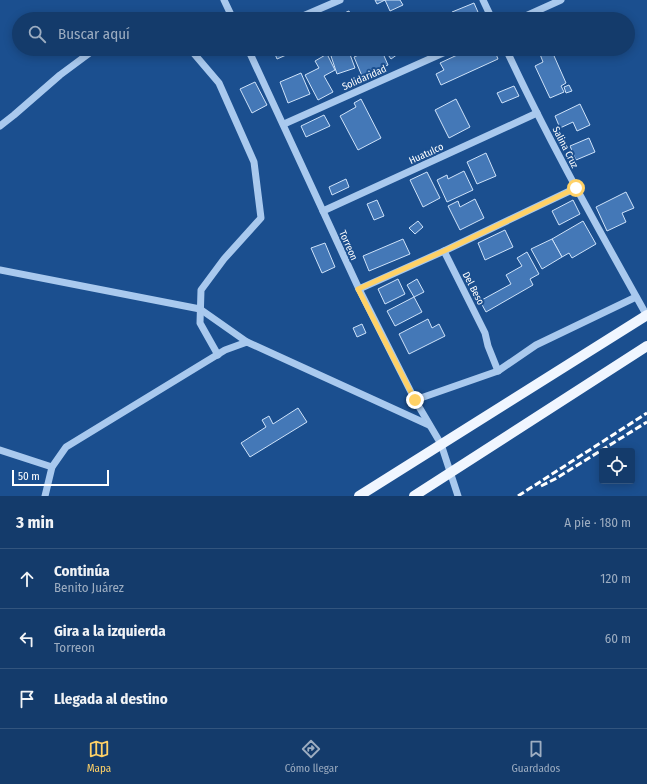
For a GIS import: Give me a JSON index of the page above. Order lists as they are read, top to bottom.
{
  "streets": {
    "street": [
      "Solidaridad",
      "Salina Cruz",
      "Huatulco",
      "Torreon",
      "Del Beso"
    ]
  },
  "crossings": [
    ["Solidaridad", "Torreon"],
    ["Salina Cruz", "Huatulco"],
    ["Huatulco", "Torreon"]
  ],
  "scale_bar": "50 m",
  "page": {
    "search": "Buscar aquí",
    "scale": "50 m",
    "heading": ["3 min", "A pie · 180 m"],
    "list": [
      ["Continúa", "Benito Juárez", "120 m"],
      ["Gira a la izquierda", "Torreon", "60 m"],
      "Llegada al destino"
    ],
    "nav": ["Mapa", "Cómo llegar", "Guardados"]
  }
}
